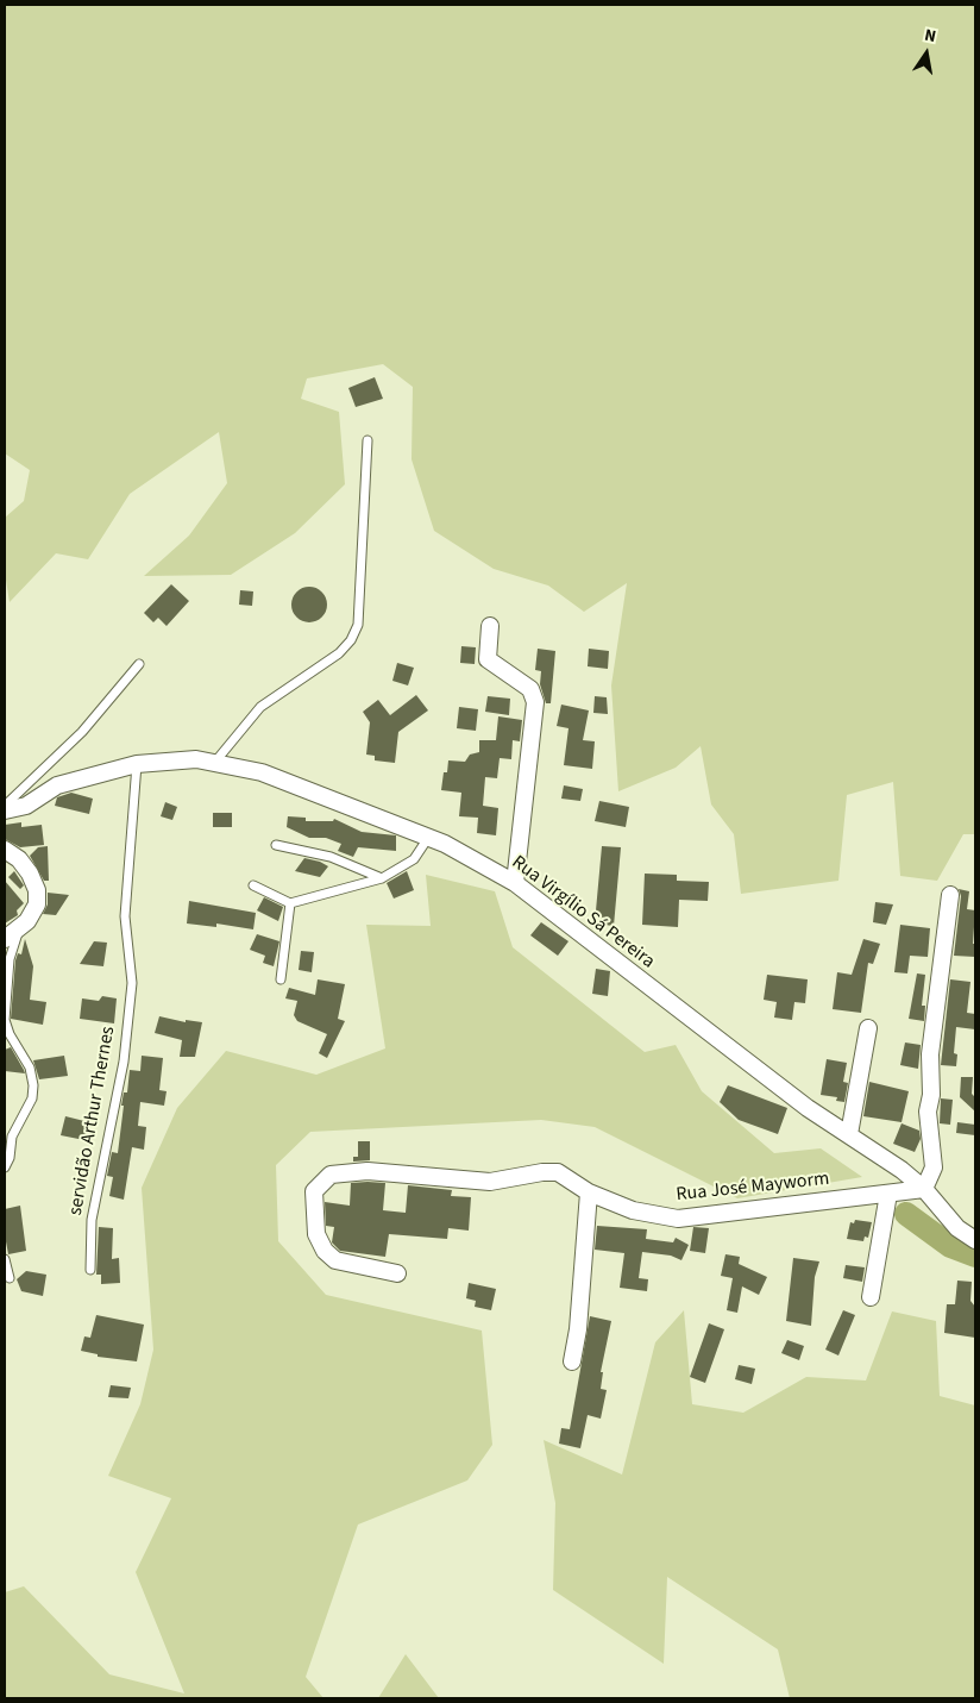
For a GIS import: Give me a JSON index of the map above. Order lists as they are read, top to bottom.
{
  "streets": {
    "street": ["Rua Virgílio Sá Pereira", "Rua José Mayworm"],
    "lane": ["servidão Arthur Thernes"]
  },
  "crossings": [
    ["Rua Virgílio Sá Pereira", "servidão Arthur Thernes"],
    ["Rua Virgílio Sá Pereira", "Rua José Mayworm"]
  ],
  "north": "top"
}
